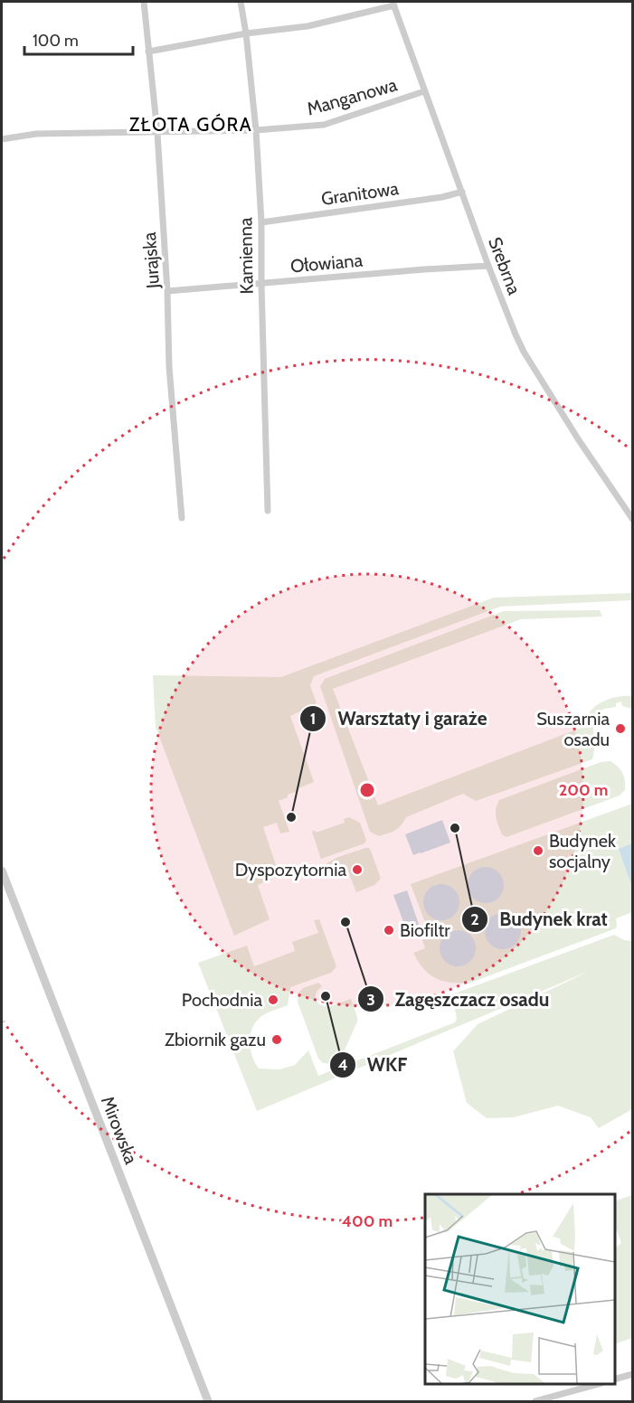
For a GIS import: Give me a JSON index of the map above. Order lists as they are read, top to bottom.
{
  "streets": {
    "street": [
      "Manganowa",
      "Granitowa",
      "Kamienna",
      "Jurajska",
      "Ołowiana",
      "Srebrna",
      "Mirowska"
    ]
  },
  "crossings": [
    ["Manganowa", "Kamienna"],
    ["Manganowa", "Jurajska"],
    ["Manganowa", "Srebrna"],
    ["Granitowa", "Kamienna"],
    ["Granitowa", "Srebrna"],
    ["Kamienna", "Ołowiana"],
    ["Jurajska", "Ołowiana"],
    ["Ołowiana", "Srebrna"]
  ],
  "districts": ["ZŁOTA GÓRA"],
  "places": [
    "Suszarnia osadu",
    "Warsztaty i garaże",
    "Budynek krat",
    "Budynek socjalny",
    "Dyspozytornia",
    "Zagęszczacz osadu",
    "Biofiltr",
    "WKF",
    "Pochodnia",
    "Zbiornik gazu"
  ],
  "scale_bar": "100 m",
  "rings": ["200 m", "400 m"]
}
